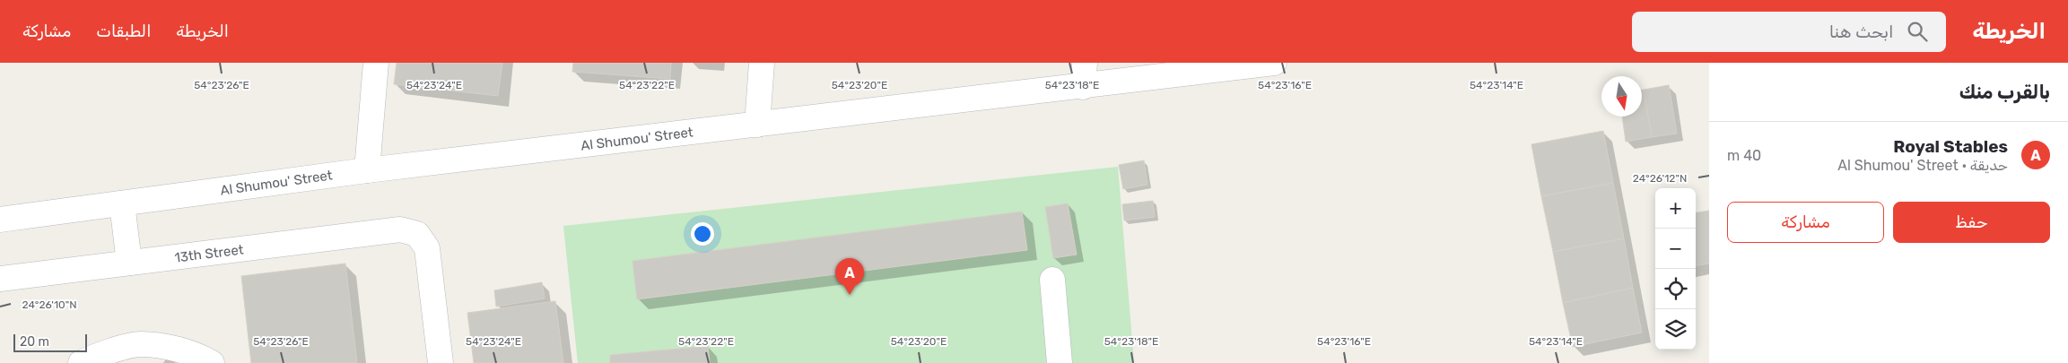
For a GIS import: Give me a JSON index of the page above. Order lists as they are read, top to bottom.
{
  "streets": {
    "street": ["Al Shumou' Street", "13th Street"]
  },
  "scale_bar": "20 m",
  "north": "bottom",
  "page": {
    "header": "الخريطة",
    "search": "ابحث هنا",
    "nav": ["الخريطة", "الطبقات", "مشاركة"],
    "heading": "بالقرب منك",
    "list": [
      {
        "mark": "A",
        "name": "Royal Stables",
        "note": "حديقة · Al Shumou' Street",
        "value": "40 m"
      }
    ],
    "buttons": ["حفظ", "مشاركة"],
    "map_buttons": ["+", "−"],
    "pins": "A",
    "scale": "20 m"
  },
  "coordinates": [
    "54°23'26\"E",
    "54°23'24\"E",
    "54°23'22\"E",
    "54°23'20\"E",
    "54°23'18\"E",
    "54°23'16\"E",
    "54°23'14\"E",
    "24°26'12\"N",
    "24°26'10\"N"
  ]
}
